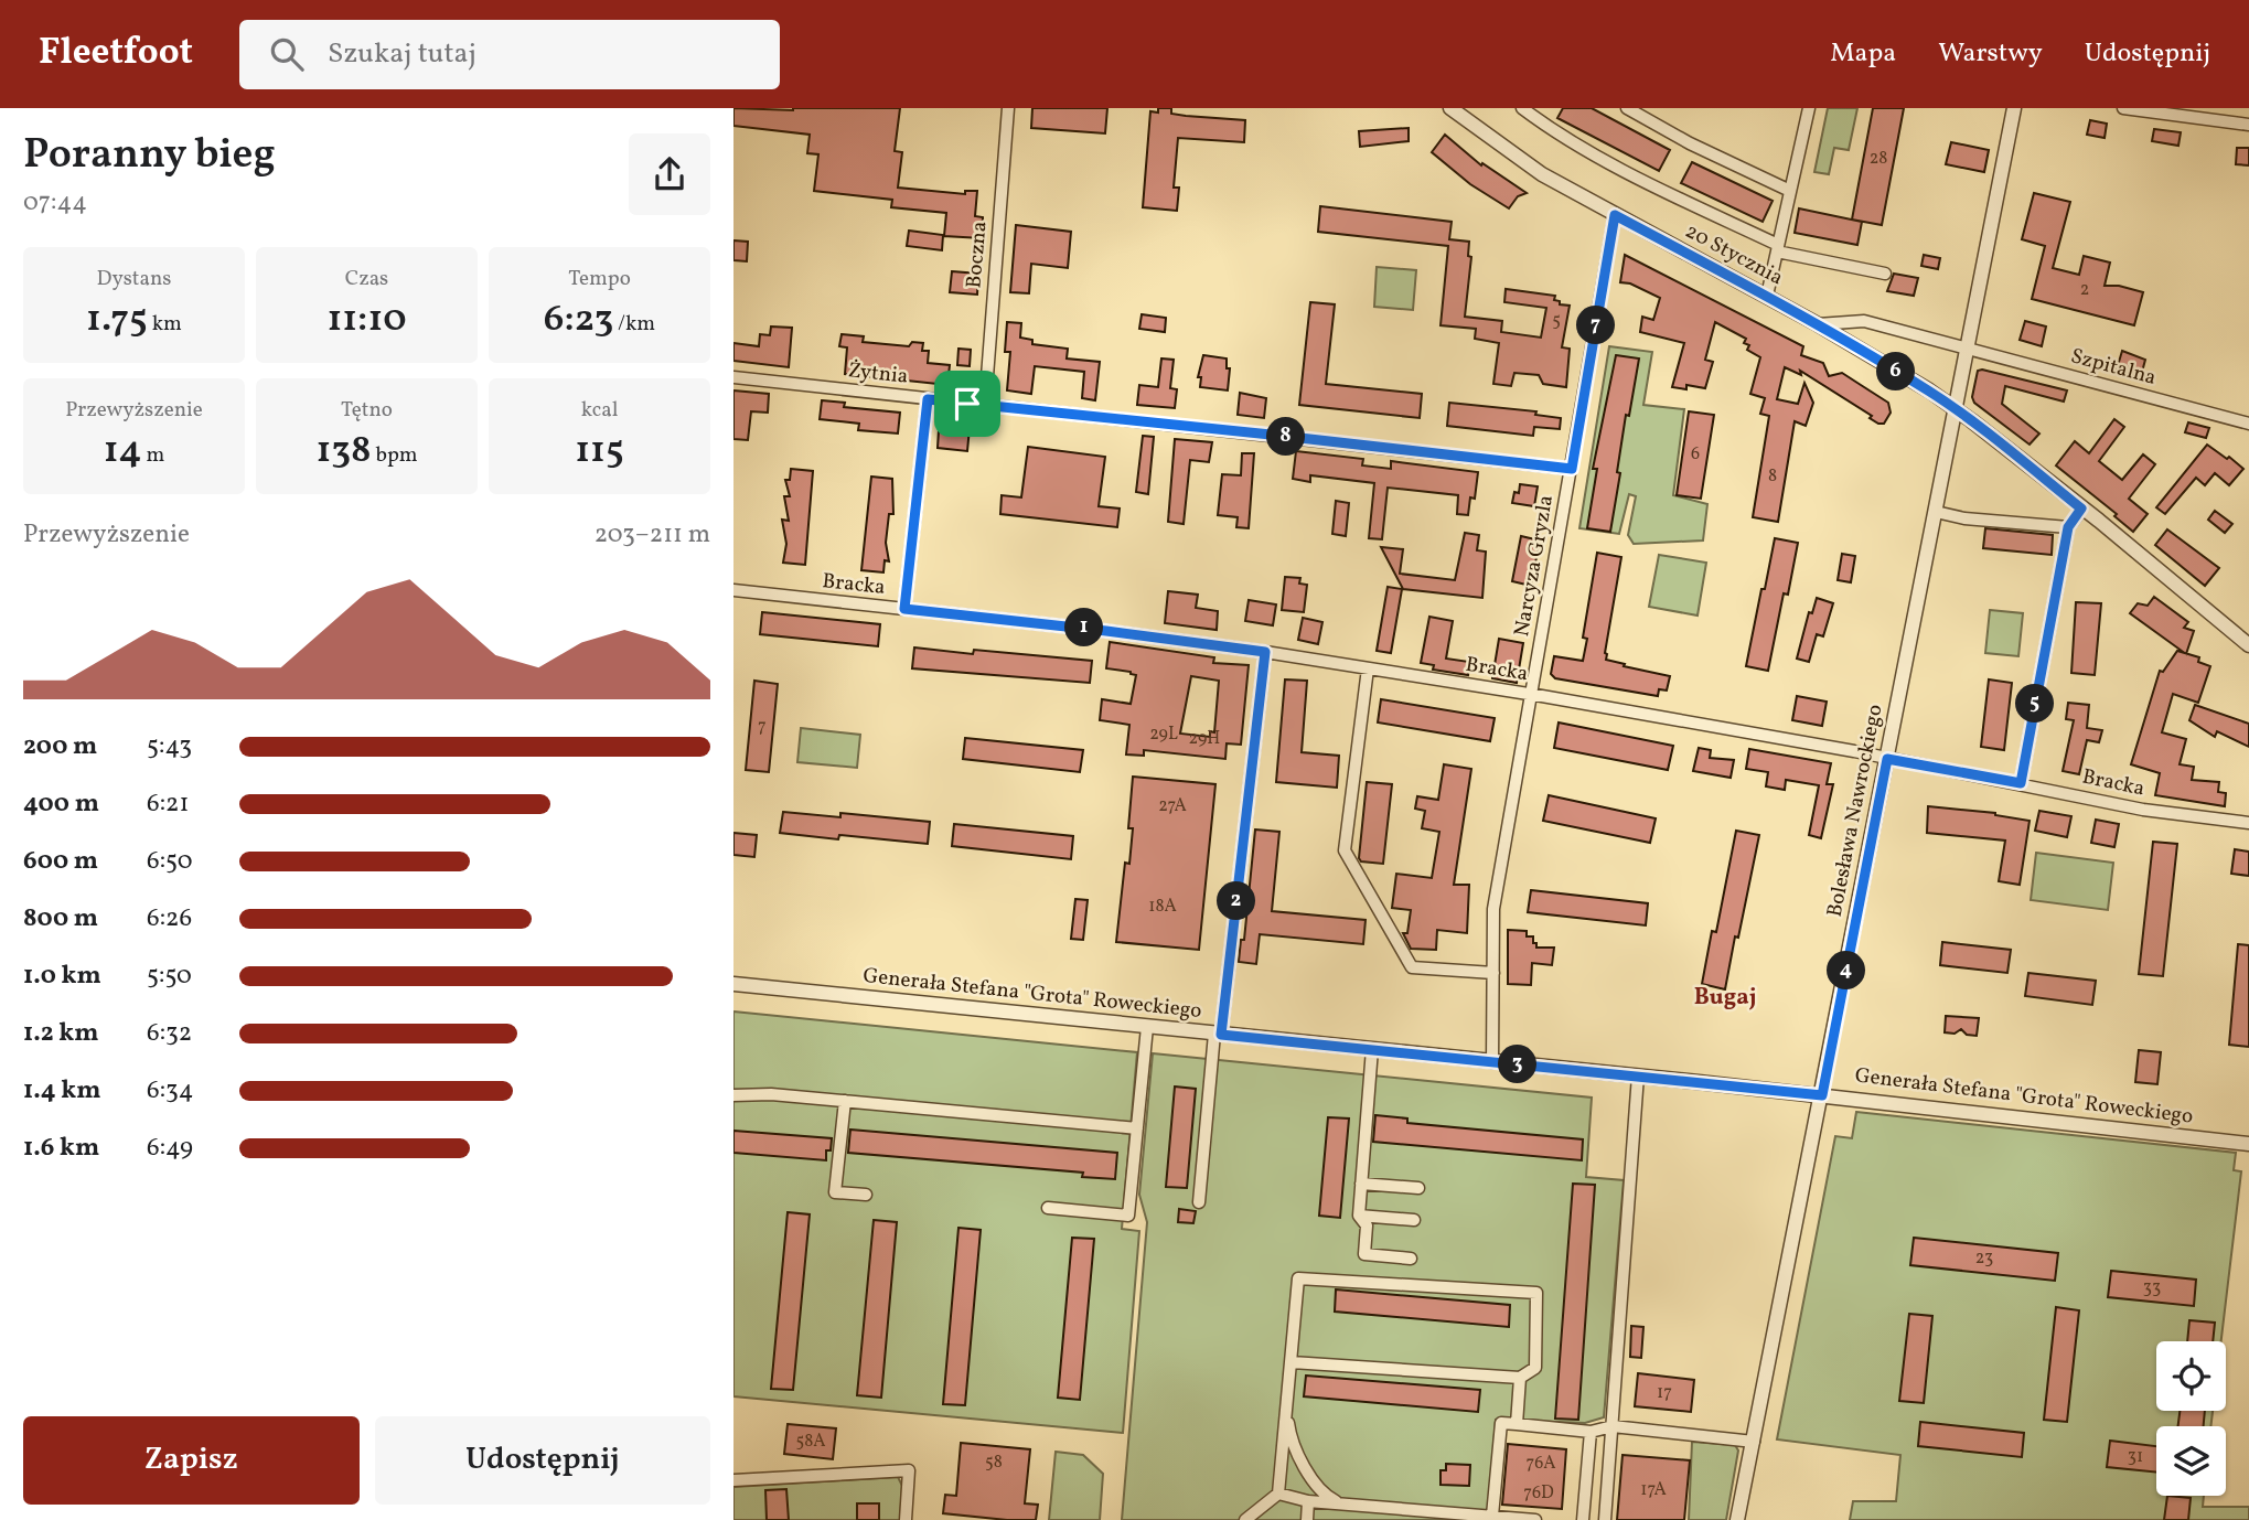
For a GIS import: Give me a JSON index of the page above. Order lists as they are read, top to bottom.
{
  "streets": {
    "street": [
      "Boczna",
      "20 Stycznia",
      "Szpitalna",
      "Żytnia",
      "Narcyza Gryzla",
      "Bracka",
      "Bolesława Nawrockiego",
      "Generała Stefana \"Grota\" Roweckiego"
    ]
  },
  "crossings": [
    ["Boczna", "Żytnia"],
    ["20 Stycznia", "Szpitalna"],
    ["20 Stycznia", "Narcyza Gryzla"],
    ["20 Stycznia", "Bolesława Nawrockiego"],
    ["Szpitalna", "Bolesława Nawrockiego"],
    ["Żytnia", "Narcyza Gryzla"],
    ["Narcyza Gryzla", "Bracka"],
    ["Narcyza Gryzla", "Generała Stefana \"Grota\" Roweckiego"],
    ["Bracka", "Bolesława Nawrockiego"],
    ["Bolesława Nawrockiego", "Generała Stefana \"Grota\" Roweckiego"]
  ],
  "districts": ["Bugaj"],
  "house_numbers": [
    "28",
    "2",
    "5",
    "6",
    "8",
    "7",
    "29L",
    "29H",
    "27A",
    "18A",
    "23",
    "33",
    "17",
    "58A",
    "31",
    "58",
    "76A",
    "17A",
    "76D"
  ],
  "page": {
    "header": "Fleetfoot",
    "search": "Szukaj tutaj",
    "nav": ["Mapa", "Warstwy", "Udostępnij"],
    "heading": ["Poranny bieg", "07:44"],
    "stats": [
      ["Dystans", "1.75 km"],
      ["Czas", "11:10"],
      ["Tempo", "6:23 /km"],
      ["Przewyższenie", "14 m"],
      ["Tętno", "138 bpm"],
      ["kcal", "115"]
    ],
    "pins": [
      "7",
      "6",
      "8",
      "1",
      "5",
      "2",
      "4",
      "3"
    ],
    "chart": ["Przewyższenie", "203–211 m"],
    "list": [
      {
        "name": "200 m",
        "note": "5:43"
      },
      {
        "name": "400 m",
        "note": "6:21"
      },
      {
        "name": "600 m",
        "note": "6:50"
      },
      {
        "name": "800 m",
        "note": "6:26"
      },
      {
        "name": "1.0 km",
        "note": "5:50"
      },
      {
        "name": "1.2 km",
        "note": "6:32"
      },
      {
        "name": "1.4 km",
        "note": "6:34"
      },
      {
        "name": "1.6 km",
        "note": "6:49"
      }
    ],
    "buttons": ["Zapisz", "Udostępnij"]
  }
}
